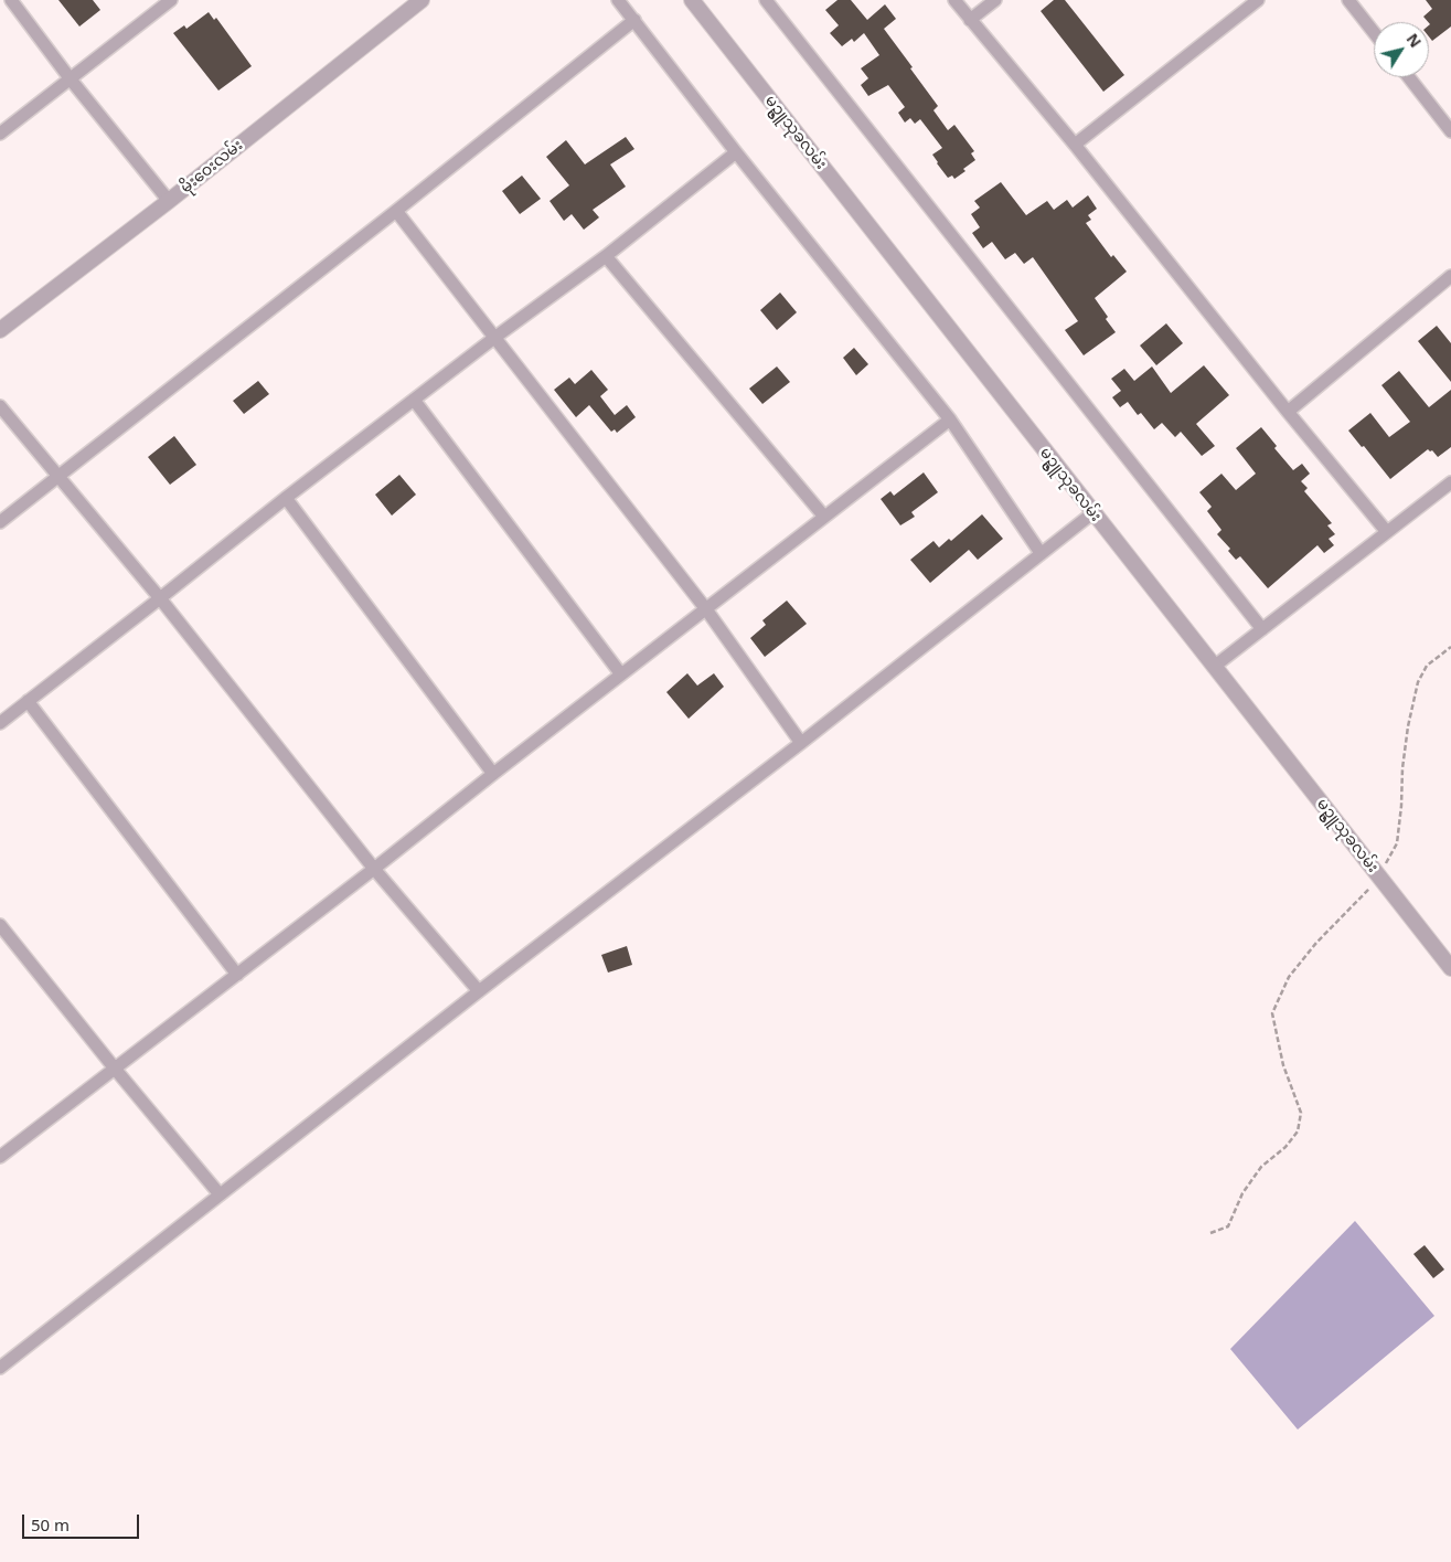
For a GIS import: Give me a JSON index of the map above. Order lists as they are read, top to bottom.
{
  "streets": {
    "street": ["မဥ္ဇူသုခလမ်း", "မိုးဝေးလမ်း"]
  },
  "scale_bar": "50 m",
  "north": "top right"
}
